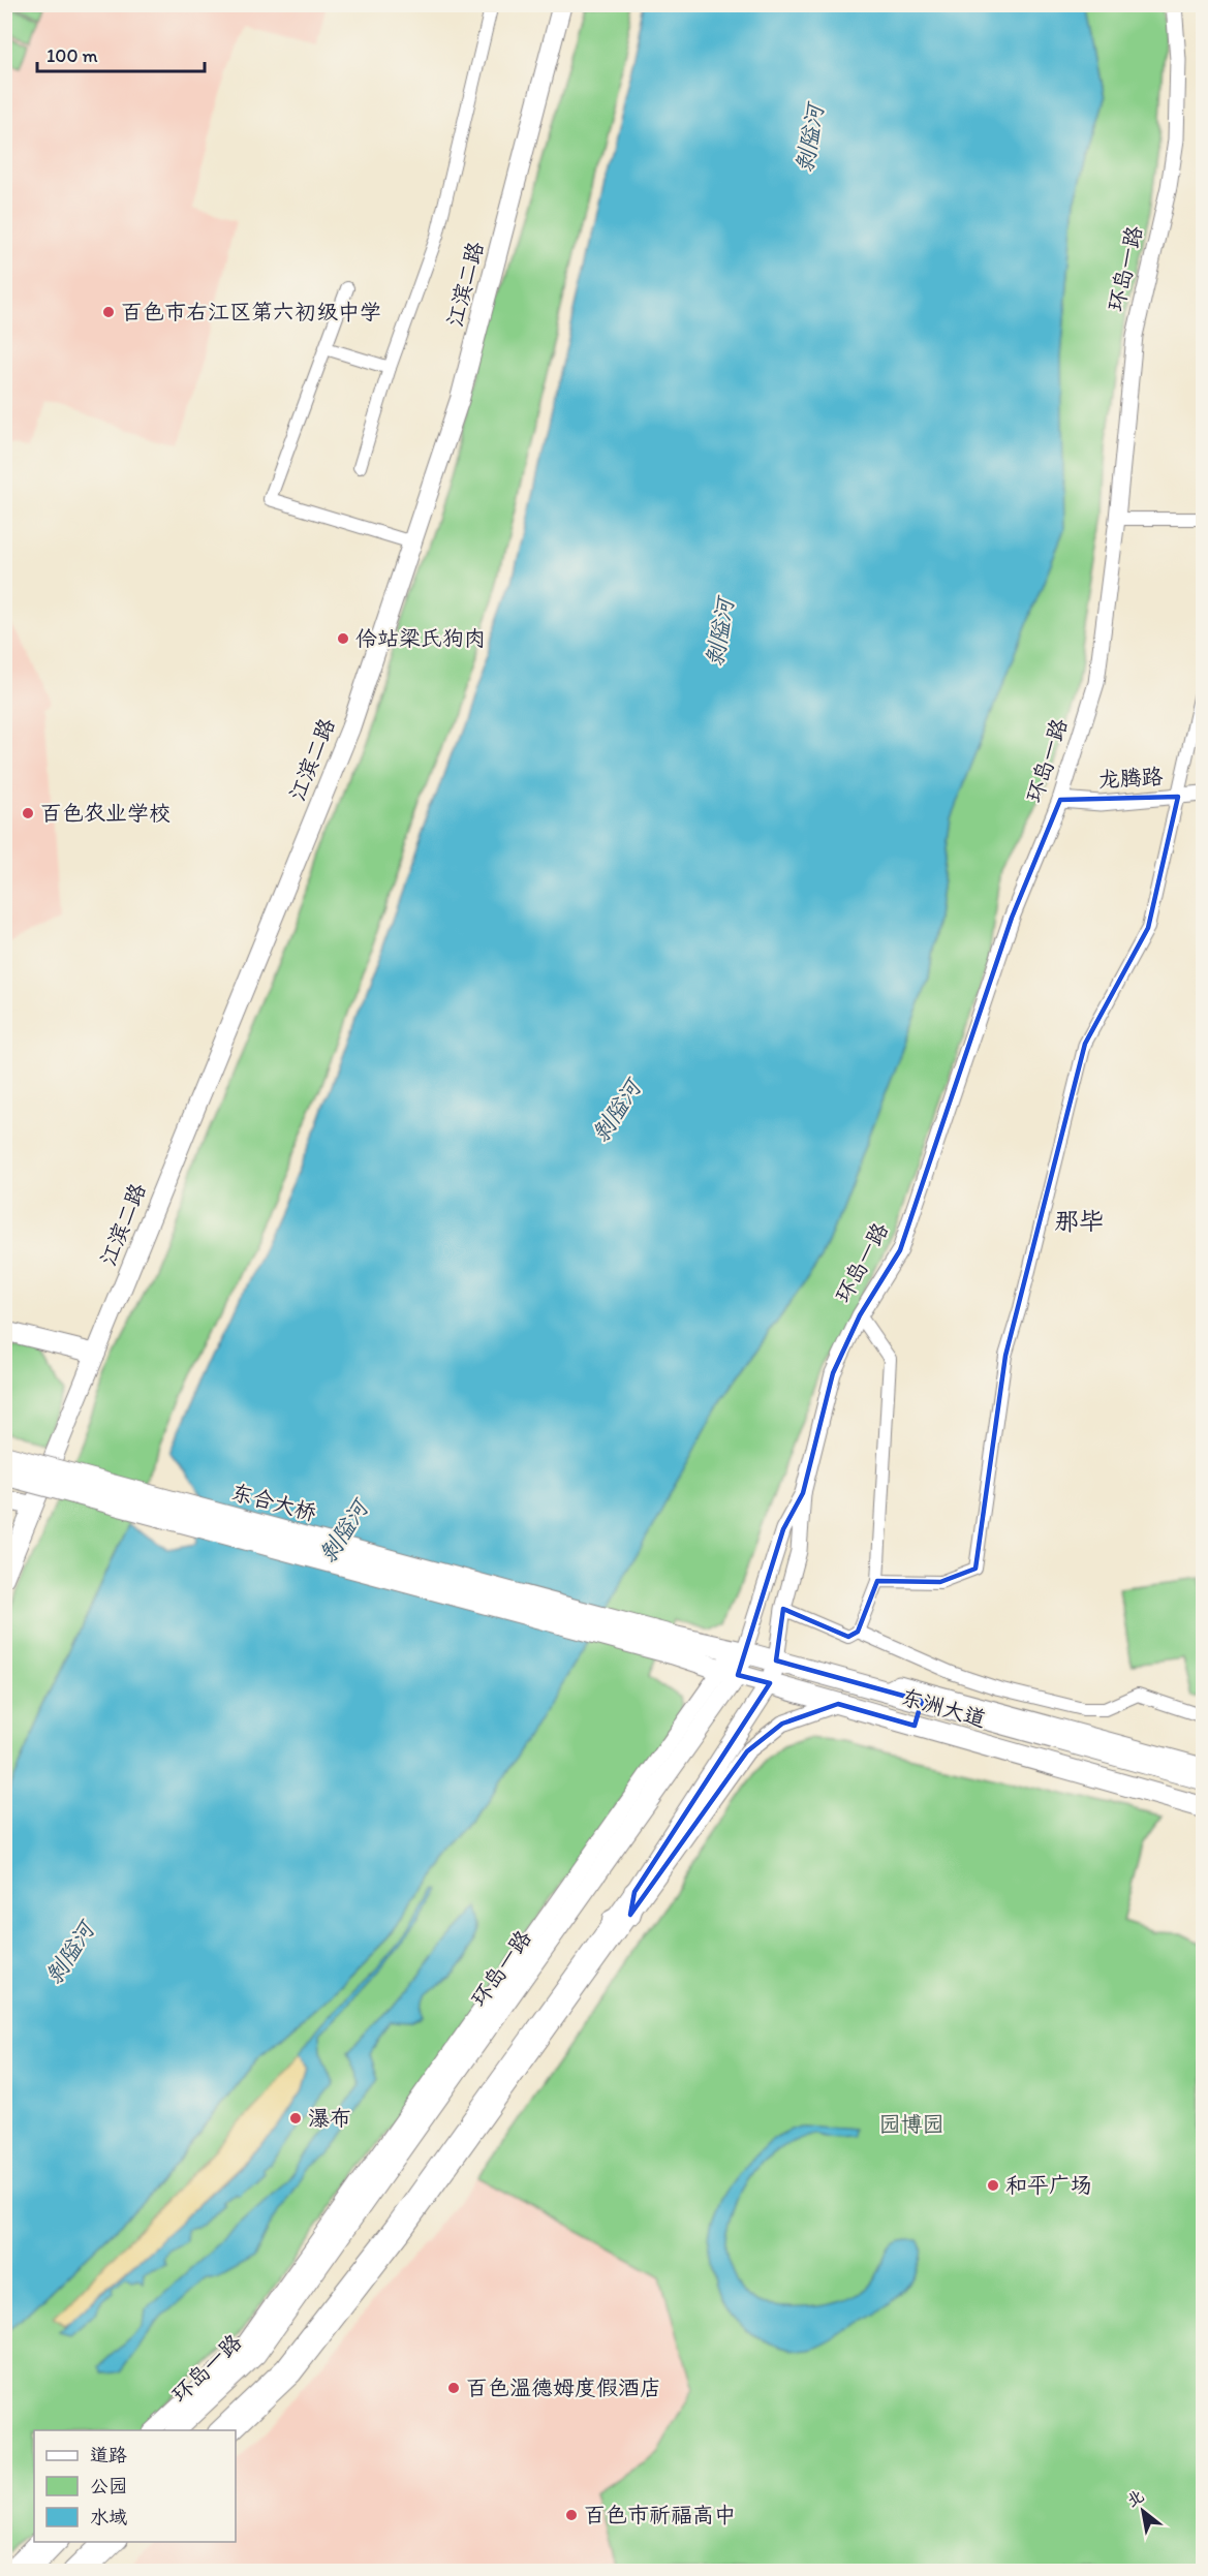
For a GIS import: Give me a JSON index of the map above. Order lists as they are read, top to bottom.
{
  "streets": {
    "main road": [
      "环岛一路",
      "江滨二路",
      "东合大桥",
      "东洲大道"
    ],
    "street": ["龙腾路"]
  },
  "crossings": [
    ["环岛一路", "龙腾路"],
    ["环岛一路", "东洲大道"],
    ["东合大桥", "东洲大道"]
  ],
  "districts": ["那毕"],
  "water": ["剥隘河"],
  "parks": ["园博园"],
  "places": [
    "百色市右江区第六初级中学",
    "伶站梁氏狗肉",
    "百色农业学校",
    "瀑布",
    "和平广场",
    "百色温德姆度假酒店",
    "百色市祈福高中"
  ],
  "legend": ["道路", "公园", "水域"],
  "scale_bar": "100 m",
  "north": "top left"
}
